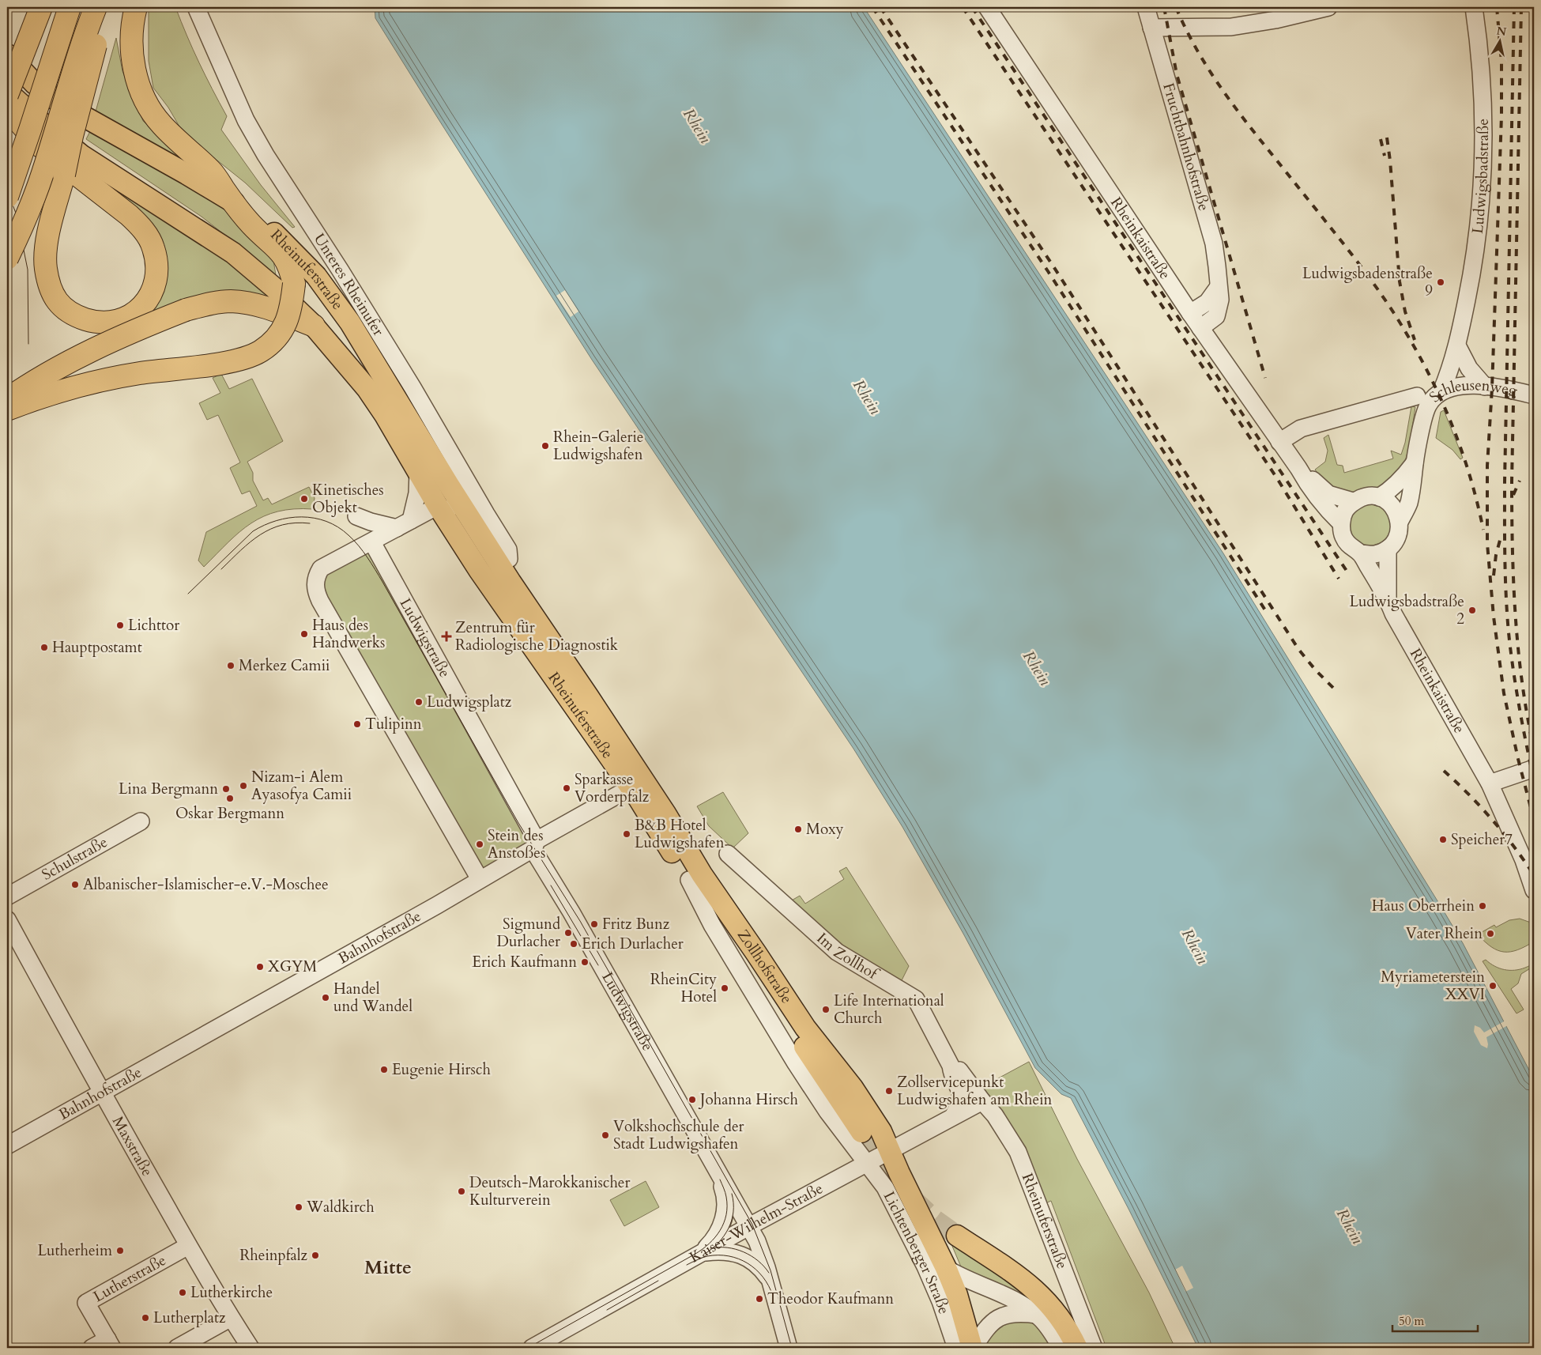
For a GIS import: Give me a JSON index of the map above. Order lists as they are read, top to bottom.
{
  "streets": {
    "main road": ["Rheinuferstraße", "Zollhofstraße"],
    "street": [
      "Fruchtbahnhofstraße",
      "Ludwigsbadstraße",
      "Rheinkaistraße",
      "Unteres Rheinufer",
      "Schleusenweg",
      "Ludwigstraße",
      "Schulstraße",
      "Bahnhofstraße",
      "Im Zollhof",
      "Maxstraße",
      "Kaiser-Wilhelm-Straße",
      "Lichtenberger Straße",
      "Lutherstraße"
    ]
  },
  "crossings": [
    ["Fruchtbahnhofstraße", "Rheinkaistraße"],
    ["Ludwigsbadstraße", "Schleusenweg"],
    ["Rheinkaistraße", "Schleusenweg"],
    ["Rheinuferstraße", "Bahnhofstraße"],
    ["Rheinuferstraße", "Im Zollhof"],
    ["Rheinuferstraße", "Zollhofstraße"],
    ["Rheinuferstraße", "Kaiser-Wilhelm-Straße"],
    ["Ludwigstraße", "Bahnhofstraße"],
    ["Ludwigstraße", "Kaiser-Wilhelm-Straße"],
    ["Bahnhofstraße", "Zollhofstraße"],
    ["Bahnhofstraße", "Maxstraße"],
    ["Im Zollhof", "Kaiser-Wilhelm-Straße"],
    ["Zollhofstraße", "Kaiser-Wilhelm-Straße"],
    ["Zollhofstraße", "Lichtenberger Straße"],
    ["Maxstraße", "Lutherstraße"],
    ["Kaiser-Wilhelm-Straße", "Lichtenberger Straße"]
  ],
  "districts": ["Mitte"],
  "water": ["Rhein"],
  "places": {
    "other": [
      "Ludwigsbadenstraße 9",
      "Rhein-Galerie Ludwigshafen",
      "Kinetisches Objekt",
      "Ludwigsbadstraße 2",
      "Lichttor",
      "Haus des Handwerks",
      "Hauptpostamt",
      "Merkez Camii",
      "Ludwigsplatz",
      "Tulipinn",
      "Nizam-i Alem Ayasofya Camii",
      "Sparkasse Vorderpfalz",
      "Lina Bergmann",
      "Oskar Bergmann",
      "Moxy",
      "B&B Hotel Ludwigshafen",
      "Speicher7",
      "Stein des Anstoßes",
      "Albanischer-Islamischer-e.V.-Moschee",
      "Haus Oberrhein",
      "Fritz Bunz",
      "Sigmund Durlacher",
      "Vater Rhein",
      "Erich Durlacher",
      "Erich Kaufmann",
      "XGYM",
      "Myriameterstein XXVI",
      "RheinCity Hotel",
      "Handel und Wandel",
      "Life International Church",
      "Eugenie Hirsch",
      "Zollservicepunkt Ludwigshafen am Rhein",
      "Johanna Hirsch",
      "Volkshochschule der Stadt Ludwigshafen",
      "Deutsch-Marokkanischer Kulturverein",
      "Waldkirch",
      "Lutherheim",
      "Rheinpfalz",
      "Lutherkirche",
      "Theodor Kaufmann",
      "Lutherplatz"
    ],
    "health": ["Zentrum für Radiologische Diagnostik"]
  },
  "scale_bar": "50 m",
  "north": "top"
}
